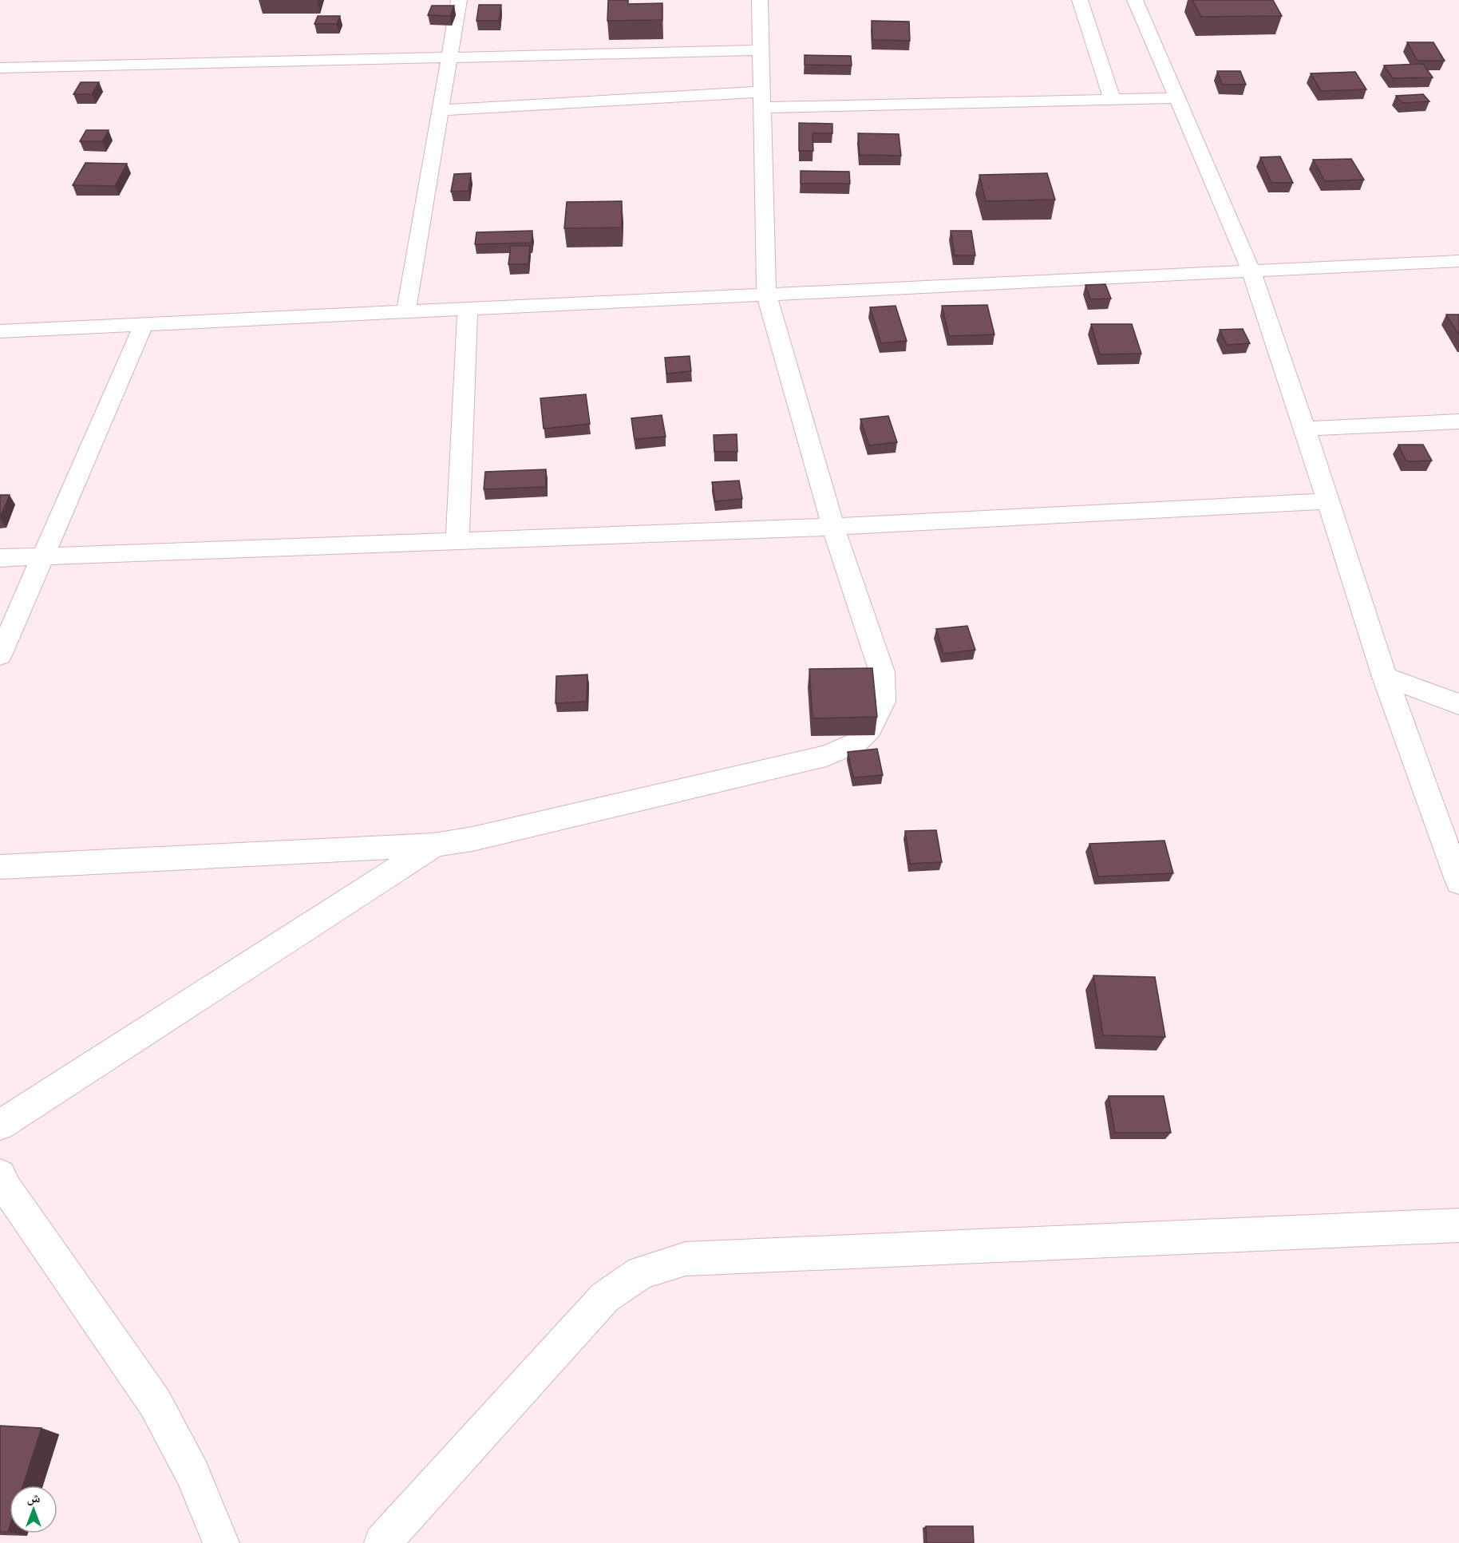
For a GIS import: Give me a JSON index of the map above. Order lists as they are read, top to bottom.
{
  "north": "top"
}
